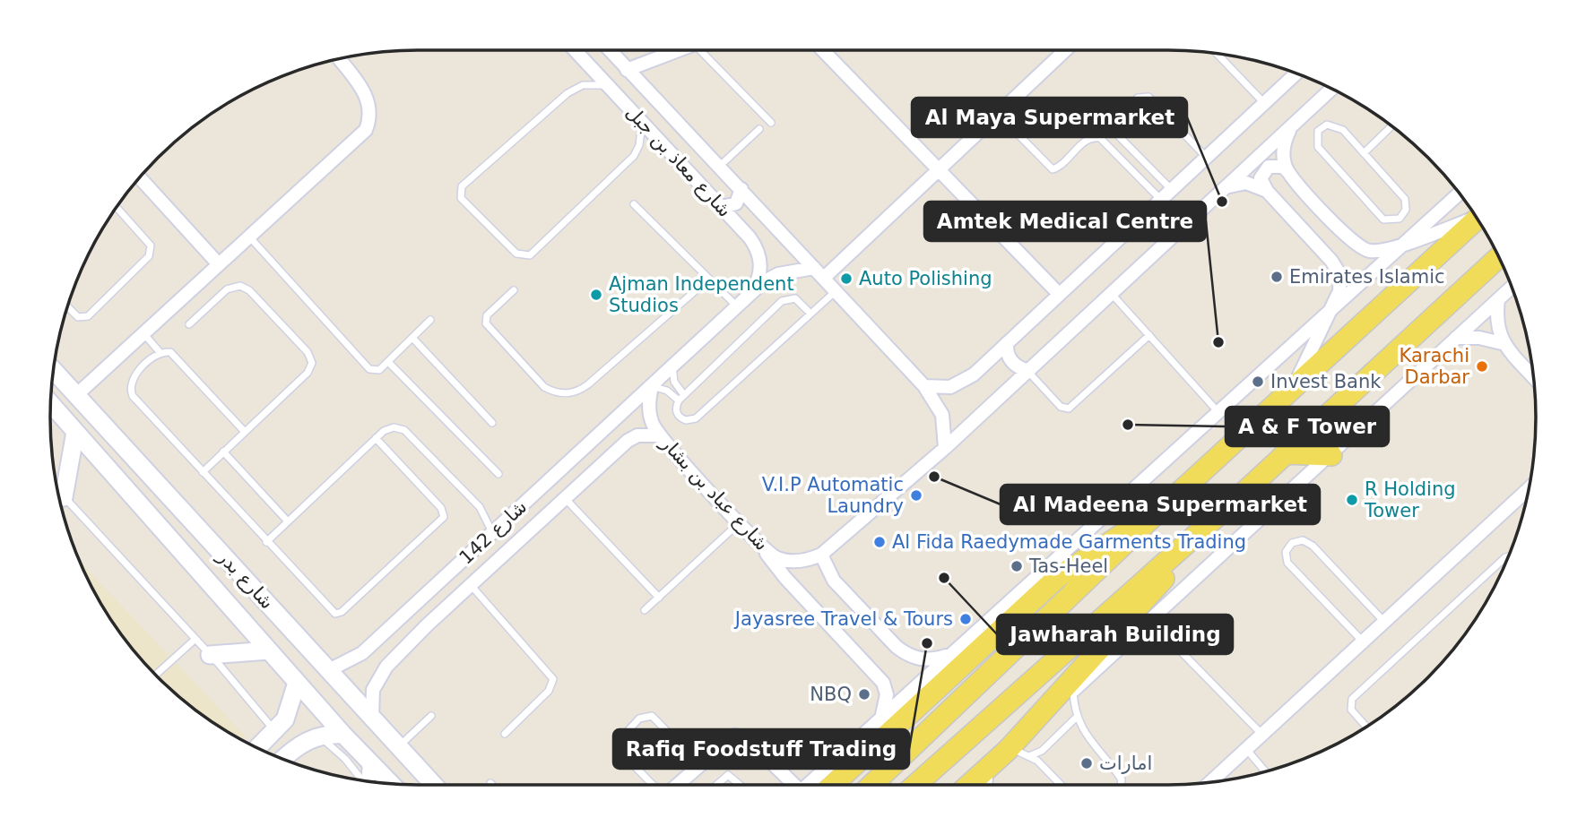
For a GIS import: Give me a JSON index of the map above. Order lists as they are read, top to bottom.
{
  "streets": {
    "main road": ["شارع بدر"],
    "street": ["شارع معاذ بن جبل", "شارع عباد بن بشار", "شارع 142"]
  },
  "crossings": [
    ["شارع عباد بن بشار", "شارع 142"],
    ["شارع 142", "شارع بدر"]
  ],
  "places": [
    "Al Maya Supermarket",
    "Emirates Islamic",
    "Auto Polishing",
    "Ajman Independent Studios",
    "Amtek Medical Centre",
    "Karachi Darbar",
    "Invest Bank",
    "A & F Tower",
    "Al Madeena Supermarket",
    "V.I.P Automatic Laundry",
    "R Holding Tower",
    "Al Fida Raedymade Garments Trading",
    "Tas-Heel",
    "Jawharah Building",
    "Jayasree Travel & Tours",
    "Rafiq Foodstuff Trading",
    "NBQ",
    "امارات"
  ]
}
